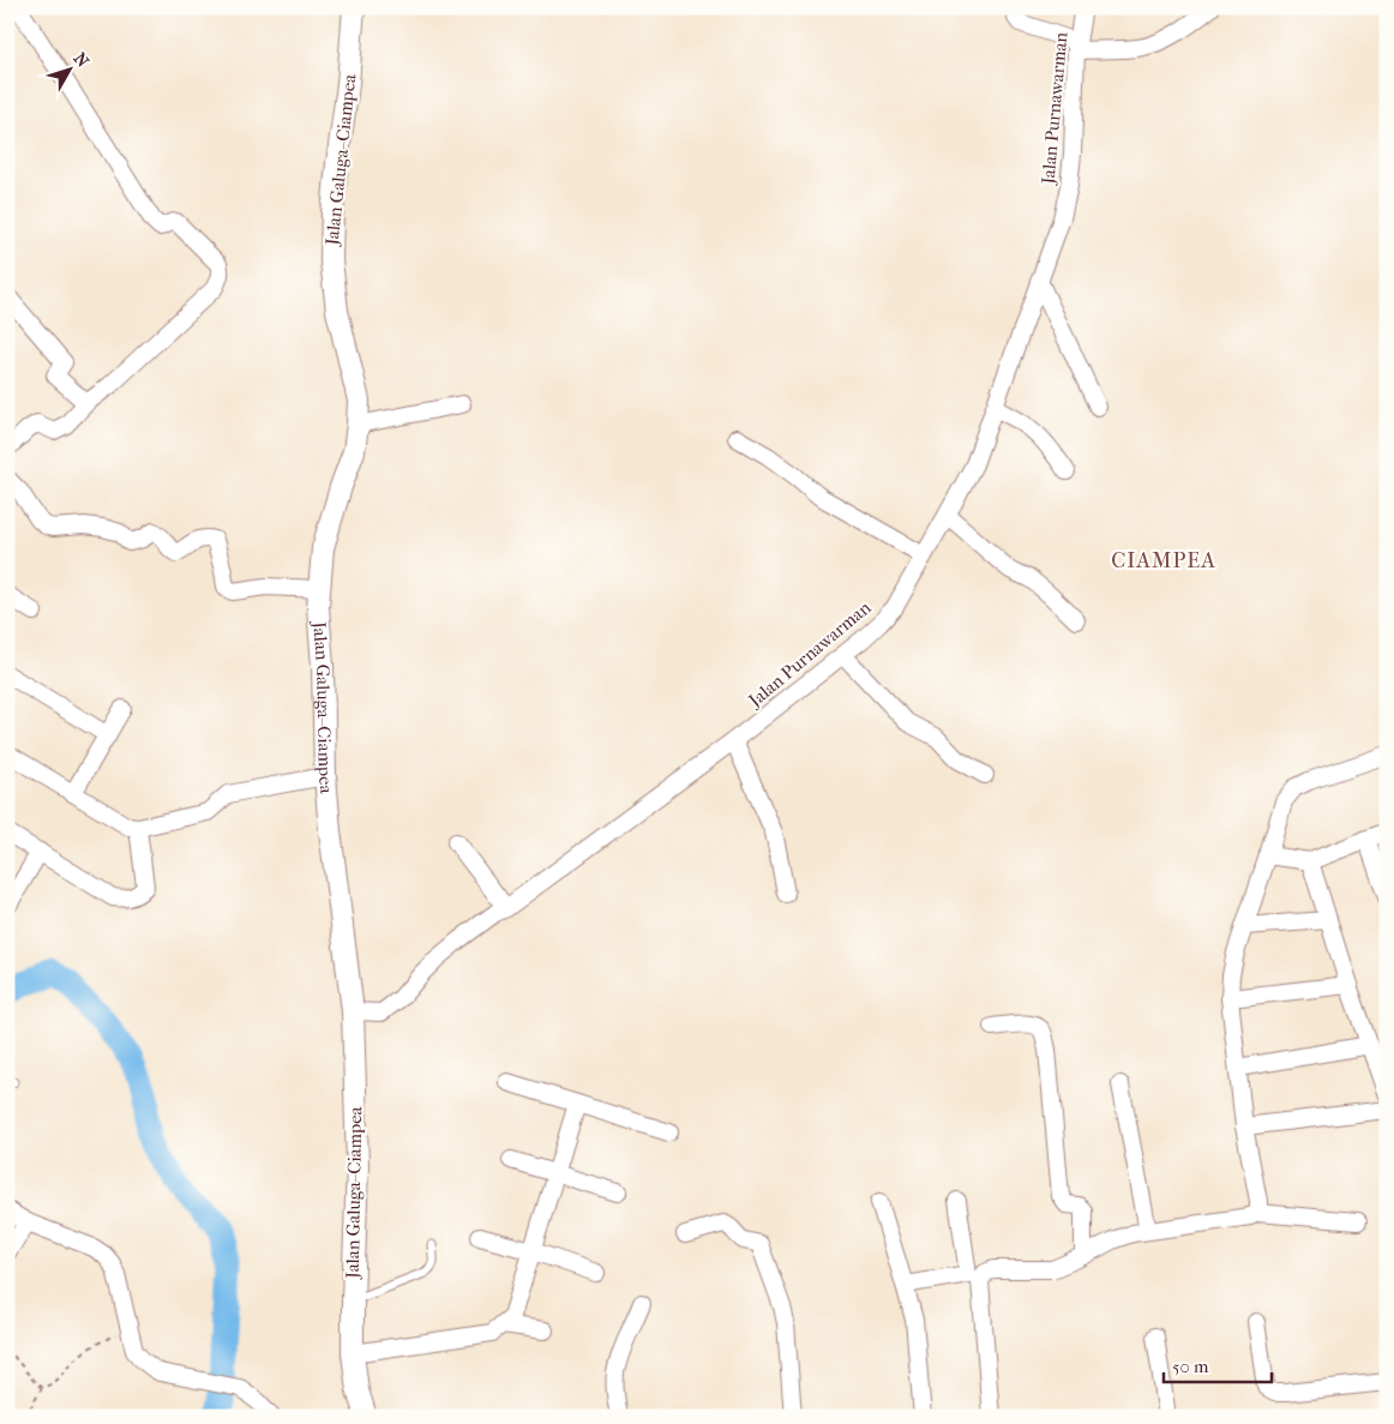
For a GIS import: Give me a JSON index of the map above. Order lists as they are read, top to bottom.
{
  "streets": {
    "street": ["Jalan Purnawarman", "Jalan Galuga–Ciampea"]
  },
  "crossings": [
    ["Jalan Purnawarman", "Jalan Galuga–Ciampea"]
  ],
  "districts": ["CIAMPEA"],
  "scale_bar": "50 m",
  "north": "top right"
}
